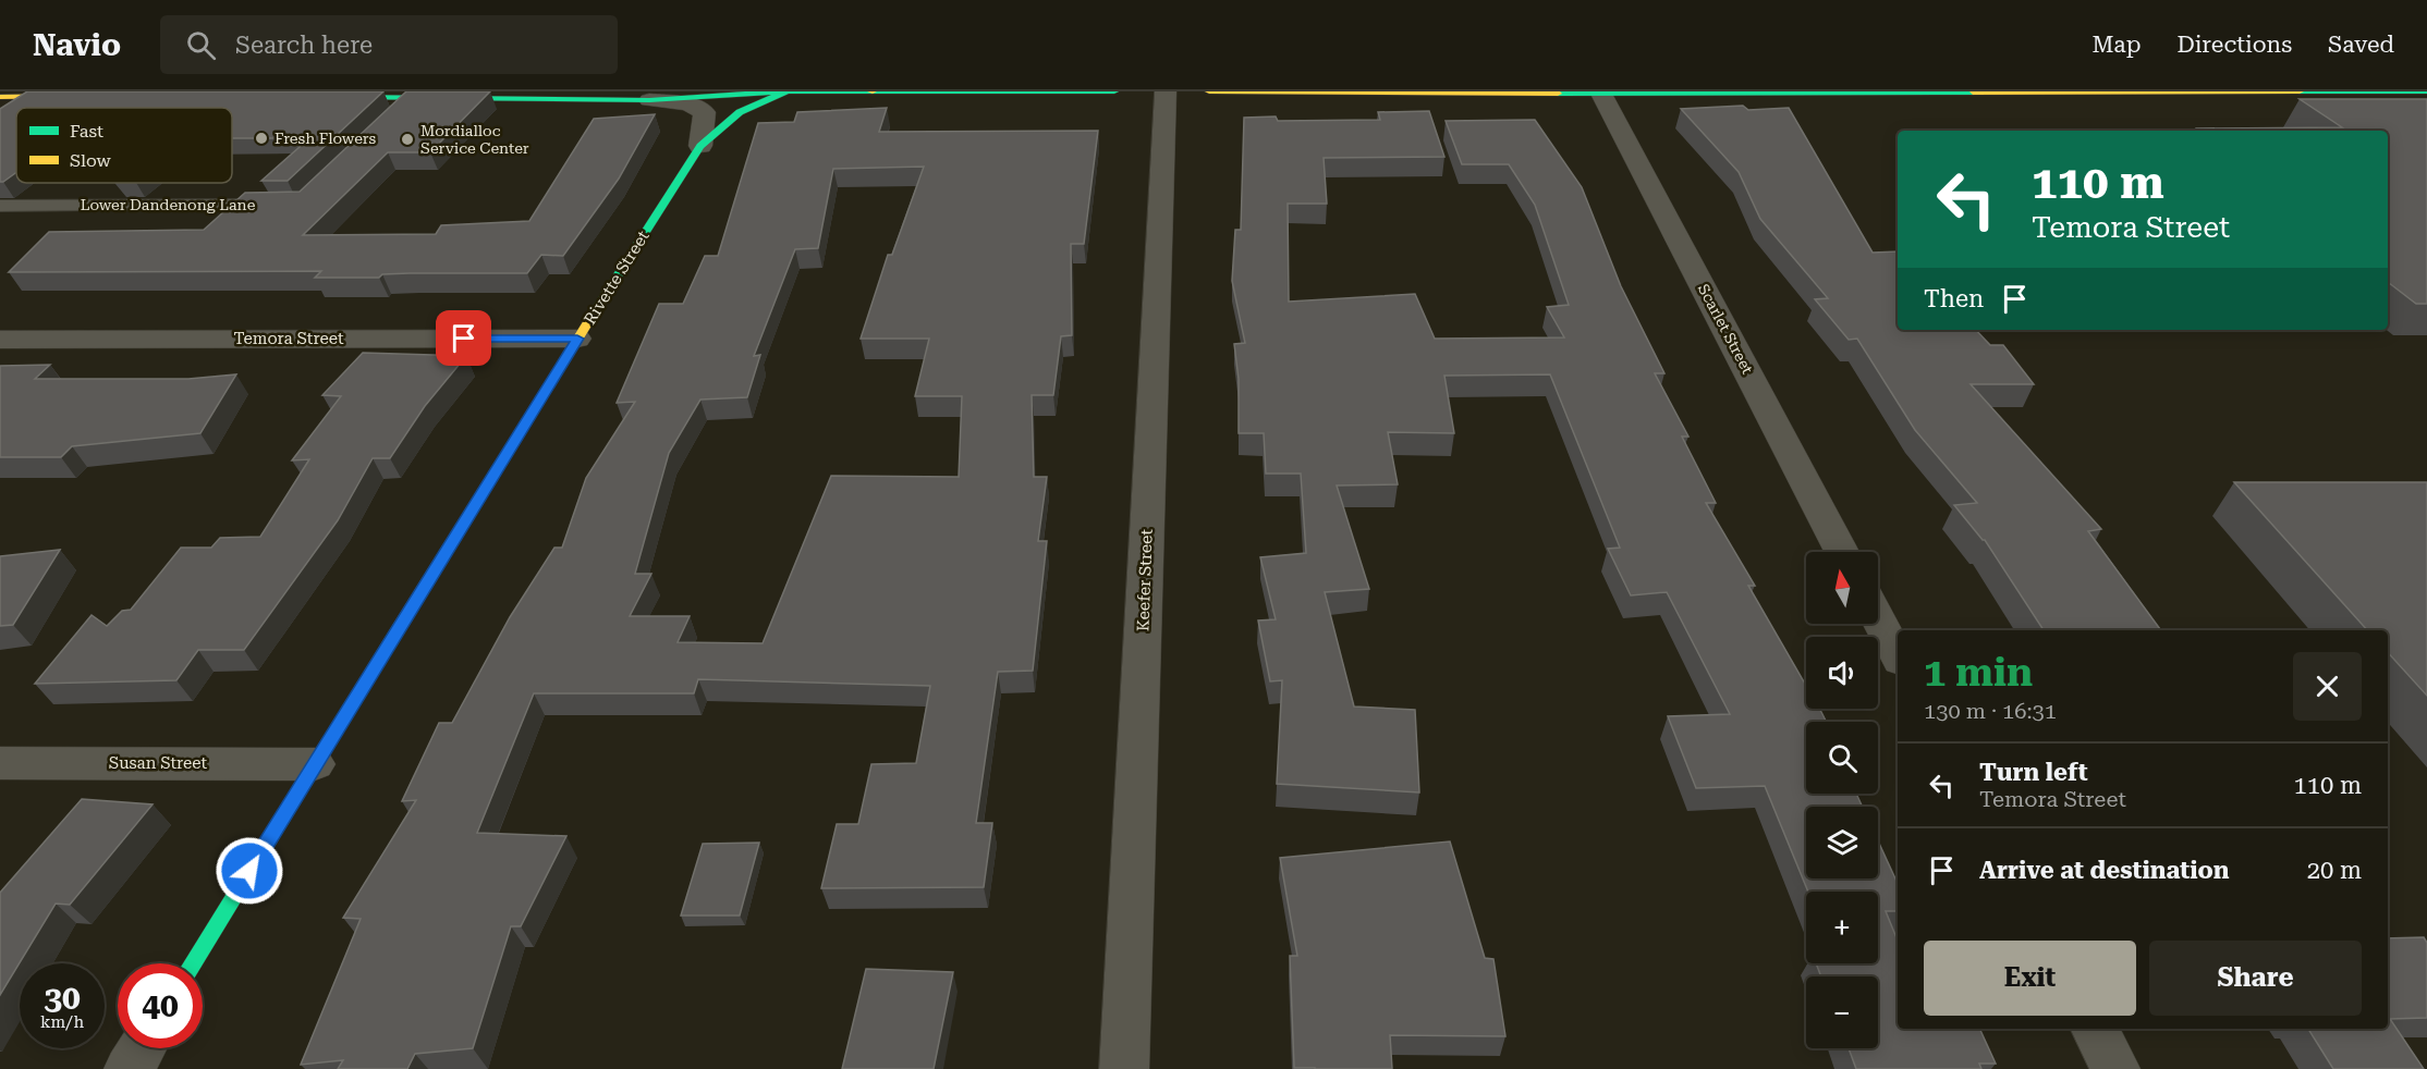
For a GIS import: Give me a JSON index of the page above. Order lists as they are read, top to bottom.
{
  "streets": {
    "main road": ["Rivette Street"],
    "street": [
      "Scarlet Street",
      "Temora Street",
      "Keefer Street",
      "Susan Street"
    ],
    "lane": ["Lower Dandenong Lane"]
  },
  "crossings": [
    ["Rivette Street", "Temora Street"],
    ["Rivette Street", "Susan Street"]
  ],
  "places": ["Fresh Flowers", "Mordialloc Service Center"],
  "legend": ["Fast", "Slow"],
  "north": "top",
  "page": {
    "header": "Navio",
    "search": "Search here",
    "nav": ["Map", "Directions", "Saved"],
    "turn": ["110 m", "Temora Street"],
    "then": "Then",
    "map_buttons": ["+", "−"],
    "heading": ["1 min", "130 m · 16:31"],
    "list": [
      {
        "name": "Turn left",
        "note": "Temora Street",
        "value": "110 m"
      },
      {
        "name": "Arrive at destination",
        "value": "20 m"
      }
    ],
    "buttons": ["Exit", "Share"],
    "speed": "30 km/h",
    "limit": "40"
  }
}
